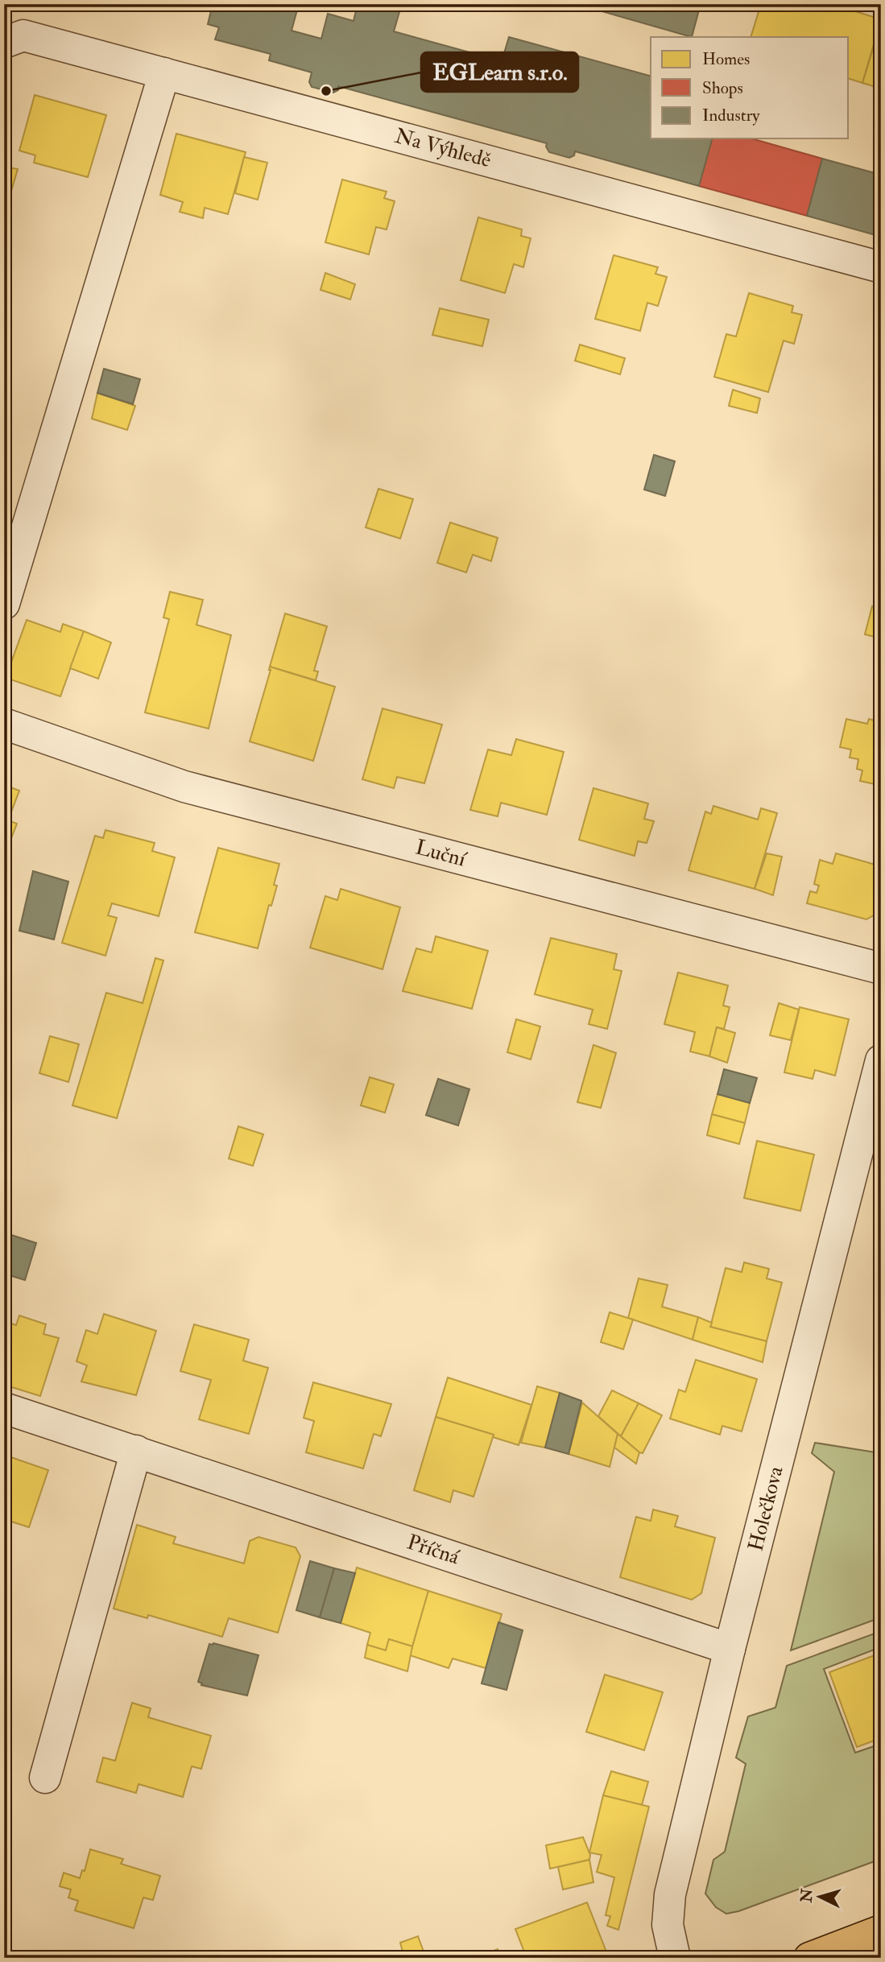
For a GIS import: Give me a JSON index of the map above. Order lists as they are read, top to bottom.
{
  "streets": {
    "street": [
      "Na Výhledě",
      "Luční",
      "Holečkova",
      "Příčná"
    ]
  },
  "crossings": [
    ["Holečkova", "Příčná"]
  ],
  "places": ["EGLearn s.r.o."],
  "legend": ["Homes", "Shops", "Industry"],
  "north": "left"
}
